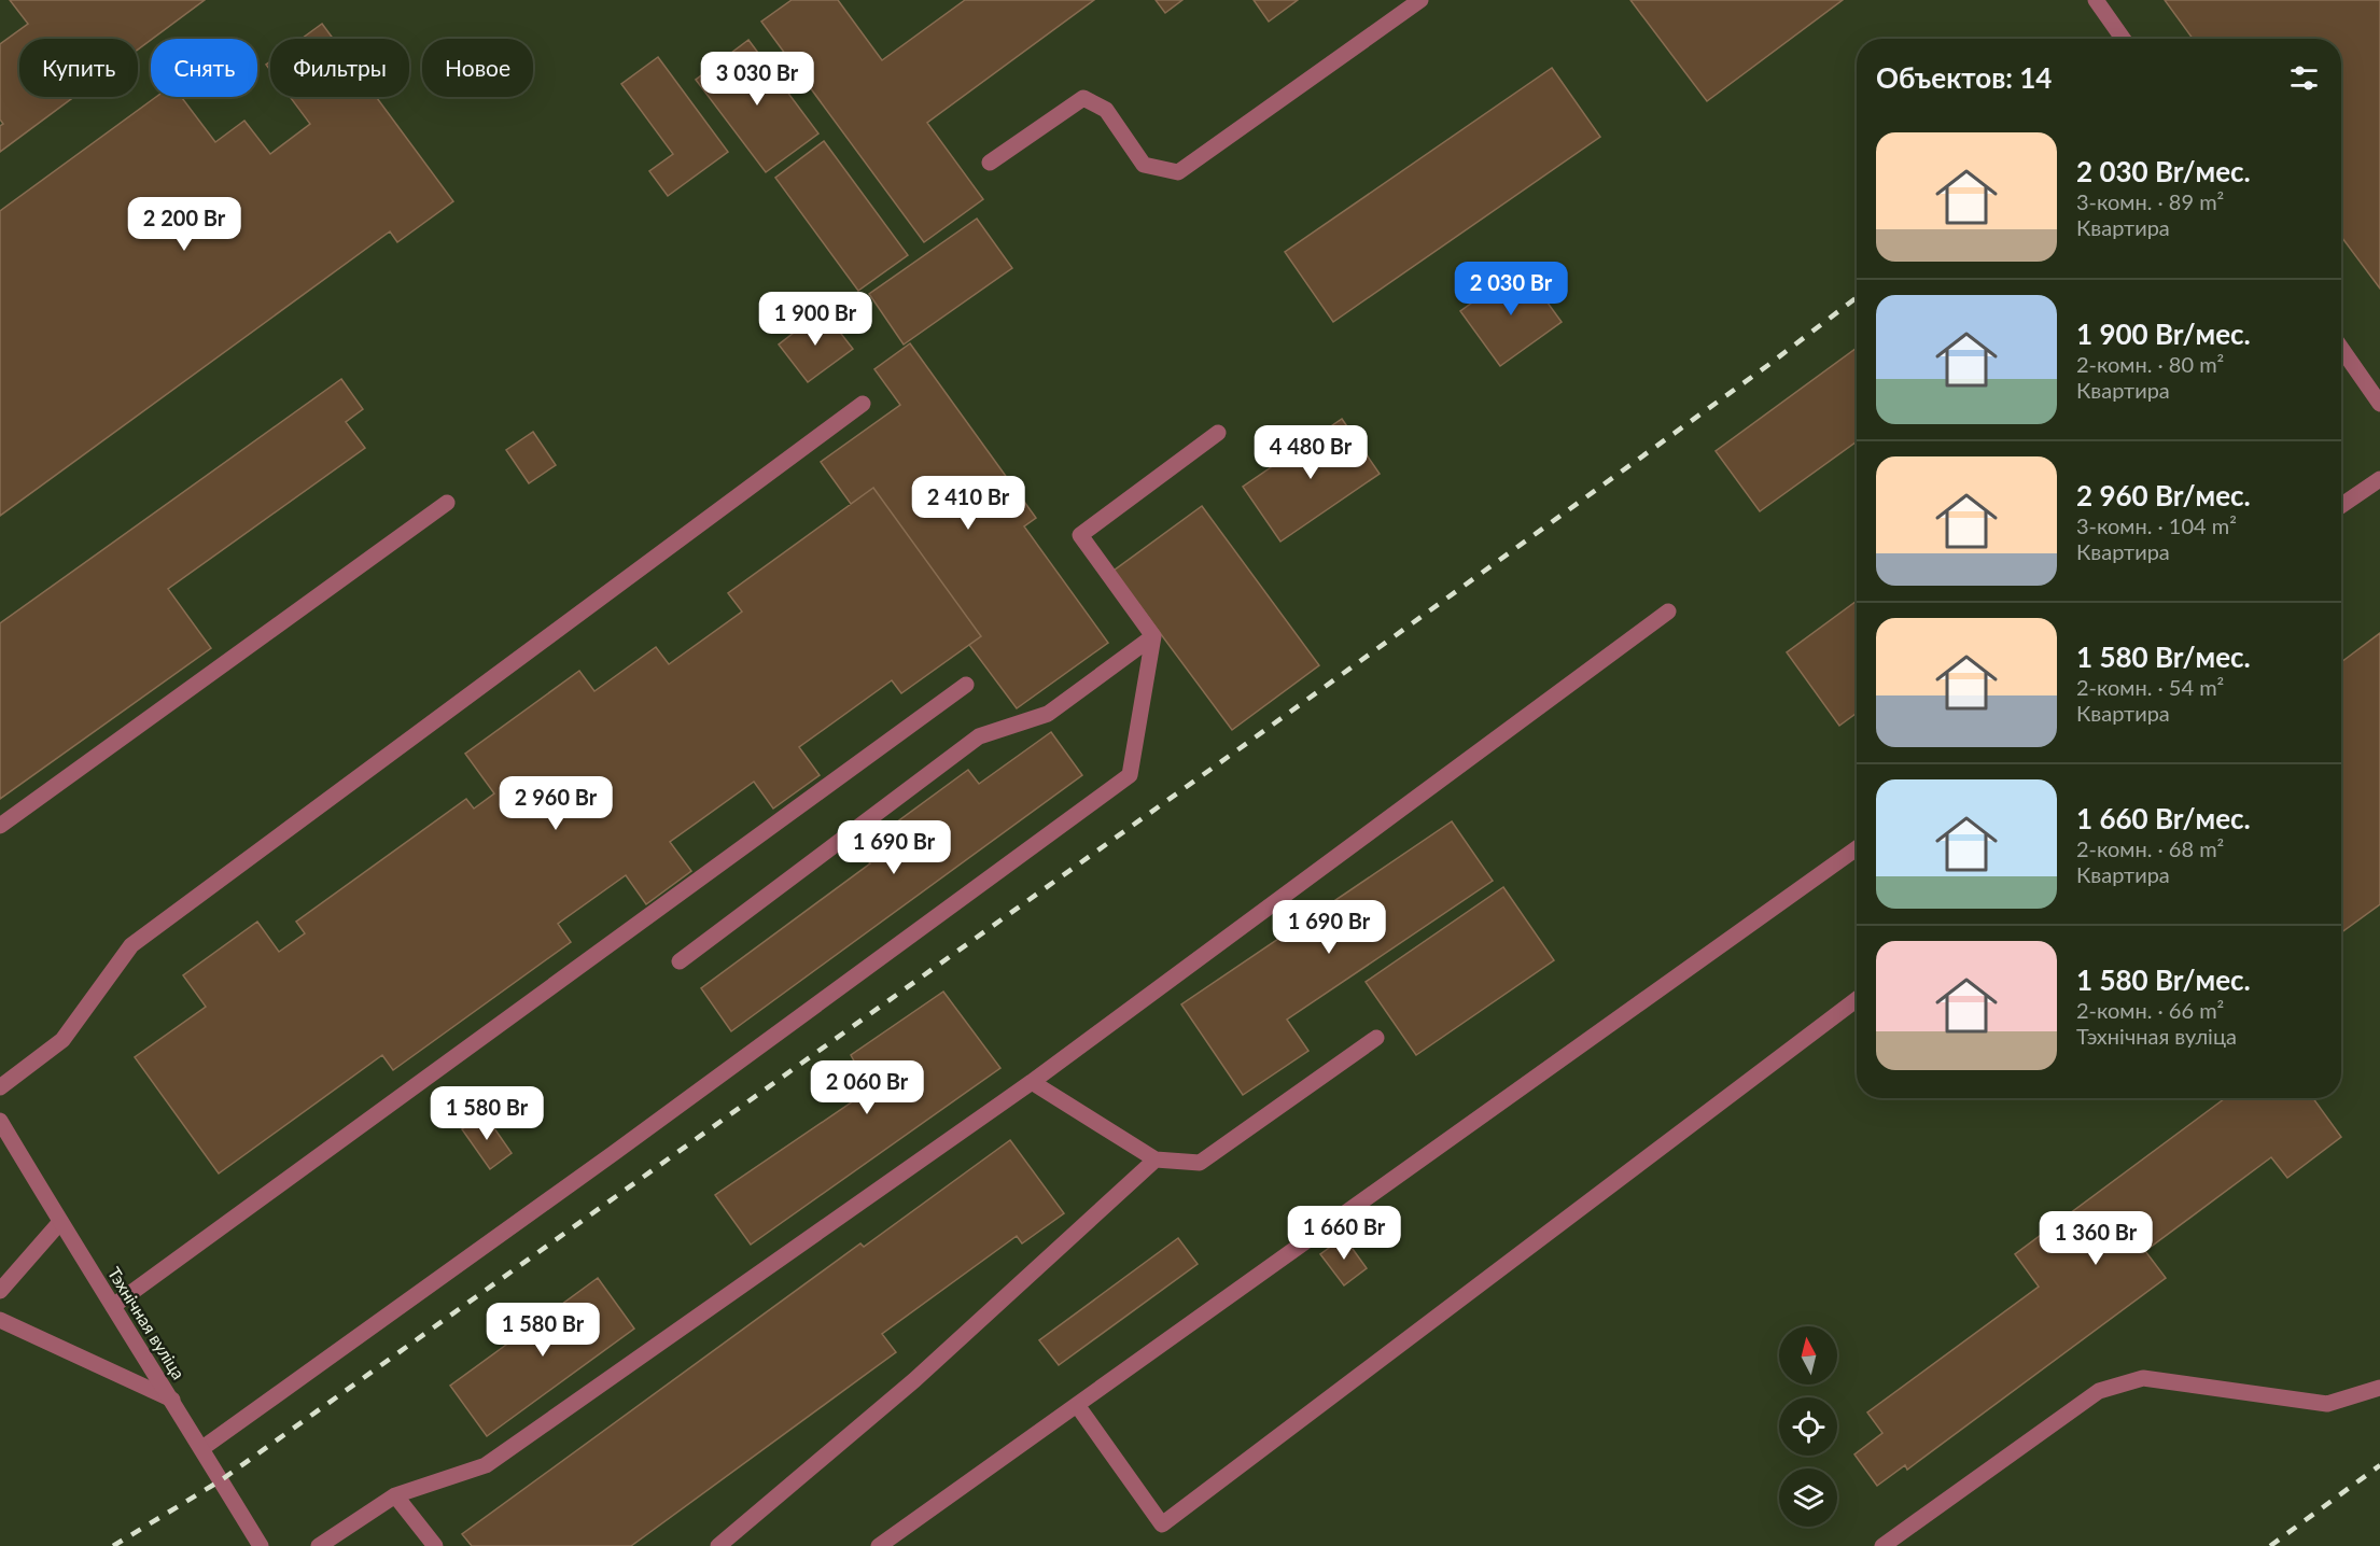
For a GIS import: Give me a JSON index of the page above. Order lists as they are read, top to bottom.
{
  "streets": {
    "street": ["Тэхнічная вуліца"]
  },
  "north": "top",
  "page": {
    "chip": [
      "Купить",
      "Снять",
      "Фильтры",
      "Новое"
    ],
    "heading": "Объектов: 14",
    "price": [
      "3 030 Br",
      "2 200 Br",
      "2 030 Br",
      "1 900 Br",
      "4 480 Br",
      "2 410 Br",
      "2 960 Br",
      "1 690 Br",
      "1 690 Br",
      "2 060 Br",
      "1 580 Br",
      "1 660 Br",
      "1 360 Br",
      "1 580 Br"
    ],
    "list": [
      {
        "name": "2 030 Br/мес.",
        "note": "3-комн. · 89 m² · Квартира"
      },
      {
        "name": "1 900 Br/мес.",
        "note": "2-комн. · 80 m² · Квартира"
      },
      {
        "name": "2 960 Br/мес.",
        "note": "3-комн. · 104 m² · Квартира"
      },
      {
        "name": "1 580 Br/мес.",
        "note": "2-комн. · 54 m² · Квартира"
      },
      {
        "name": "1 660 Br/мес.",
        "note": "2-комн. · 68 m² · Квартира"
      },
      {
        "name": "1 580 Br/мес.",
        "note": "2-комн. · 66 m² · Тэхнічная вуліца"
      }
    ]
  }
}
